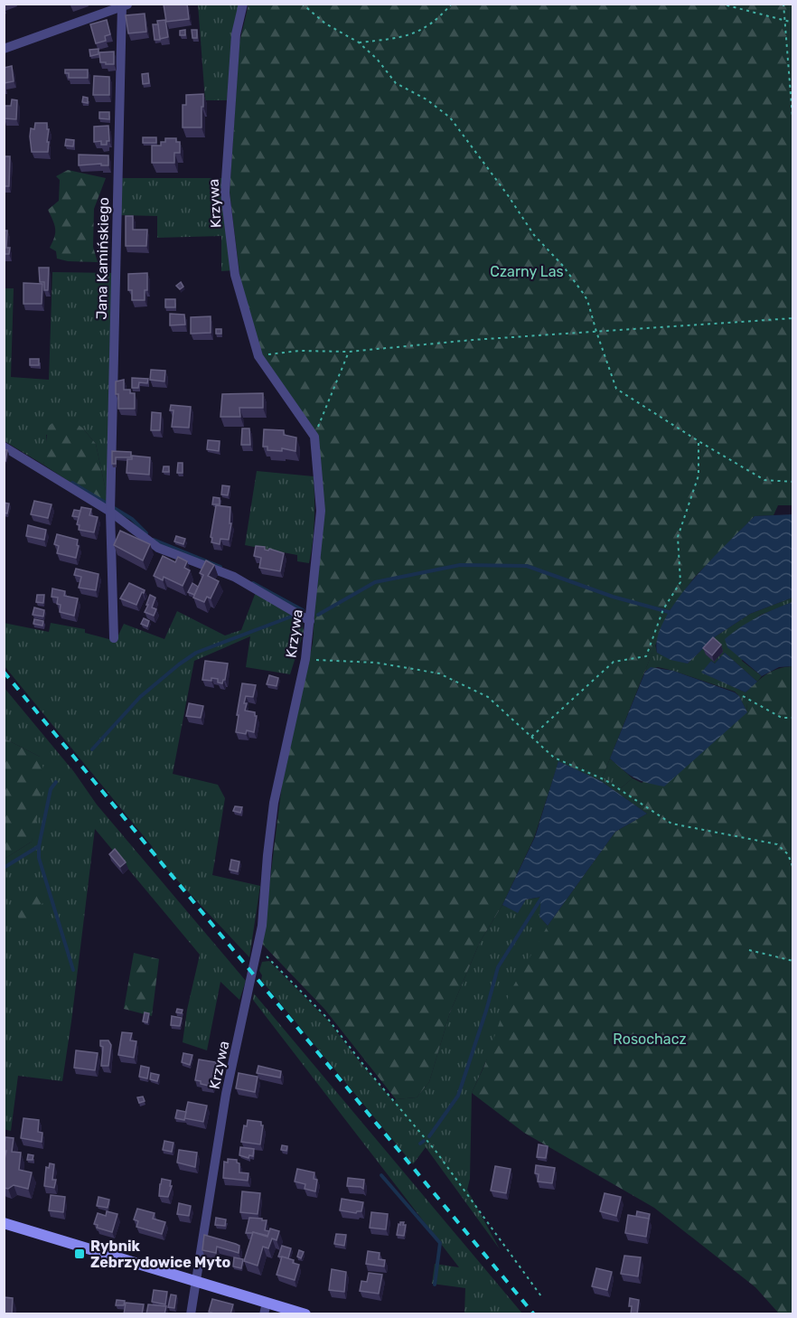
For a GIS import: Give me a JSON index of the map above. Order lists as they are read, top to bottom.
{
  "streets": {
    "street": ["Krzywa", "Jana Kamińskiego"]
  },
  "parks": ["Czarny Las", "Rosochacz"],
  "places": {
    "transit": ["Rybnik Zebrzydowice Myto"]
  }
}
